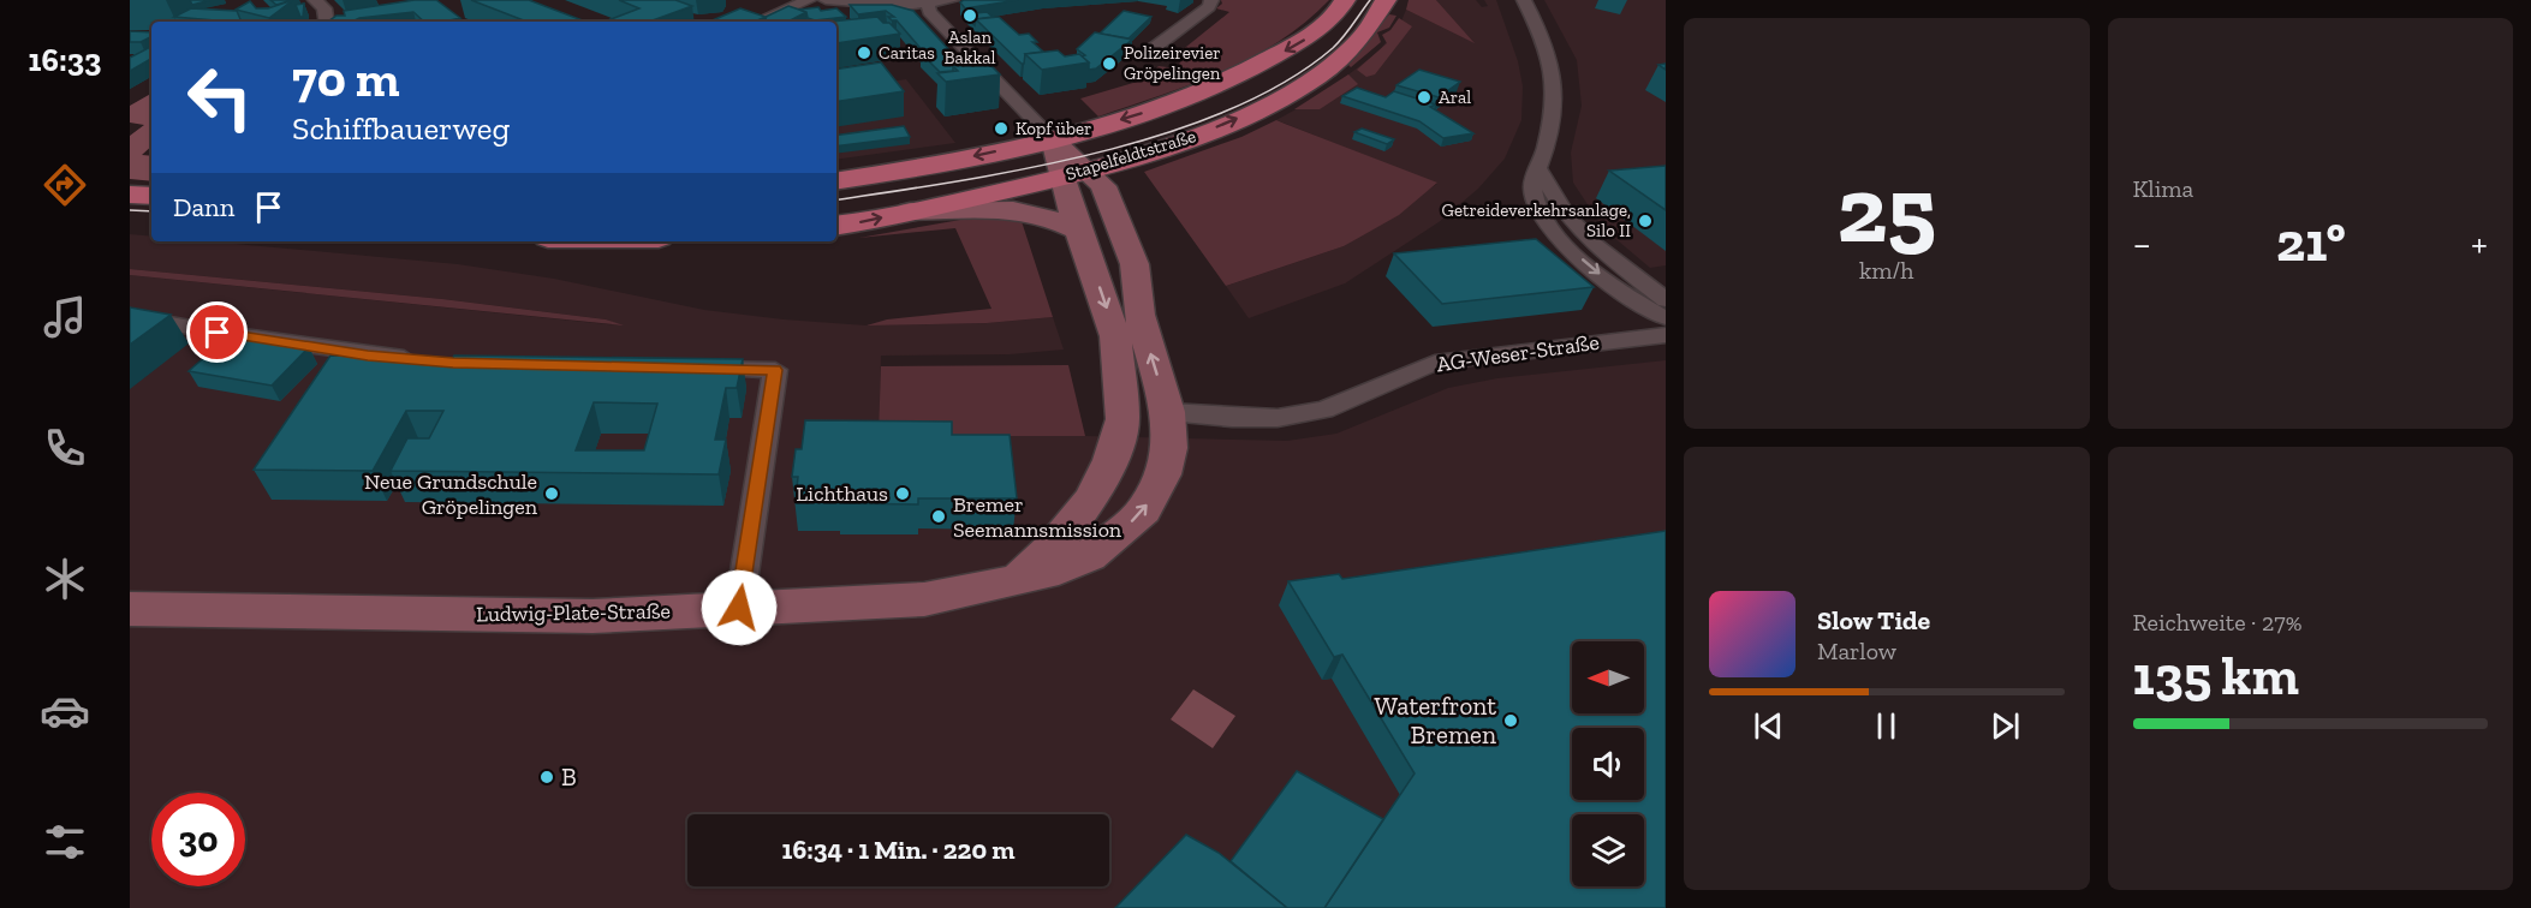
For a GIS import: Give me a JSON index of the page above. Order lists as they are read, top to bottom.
{
  "streets": {
    "main road": ["Stapelfeldtstraße"],
    "street": ["AG-Weser-Straße", "Ludwig-Plate-Straße"]
  },
  "crossings": [
    ["Stapelfeldtstraße", "Ludwig-Plate-Straße"],
    ["AG-Weser-Straße", "Ludwig-Plate-Straße"]
  ],
  "places": [
    "Aslan Bakkal",
    "Caritas",
    "Polizeirevier Gröpelingen",
    "Aral",
    "Kopf über",
    "Getreideverkehrsanlage, Silo II",
    "Neue Grundschule Gröpelingen",
    "Lichthaus",
    "Bremer Seemannsmission",
    "Waterfront Bremen",
    "B"
  ],
  "north": "left",
  "page": {
    "tabs": "16:33",
    "tile": [
      ["25", "km/h"],
      "Klima",
      ["Reichweite · 27%", "135 km"]
    ],
    "turn": ["70 m", "Schiffbauerweg"],
    "then": "Dann",
    "heat": ["−", "21°", "+"],
    "song": ["Slow Tide", "Marlow"],
    "limit": "30",
    "trip": "16:34 · 1 Min. · 220 m"
  }
}
